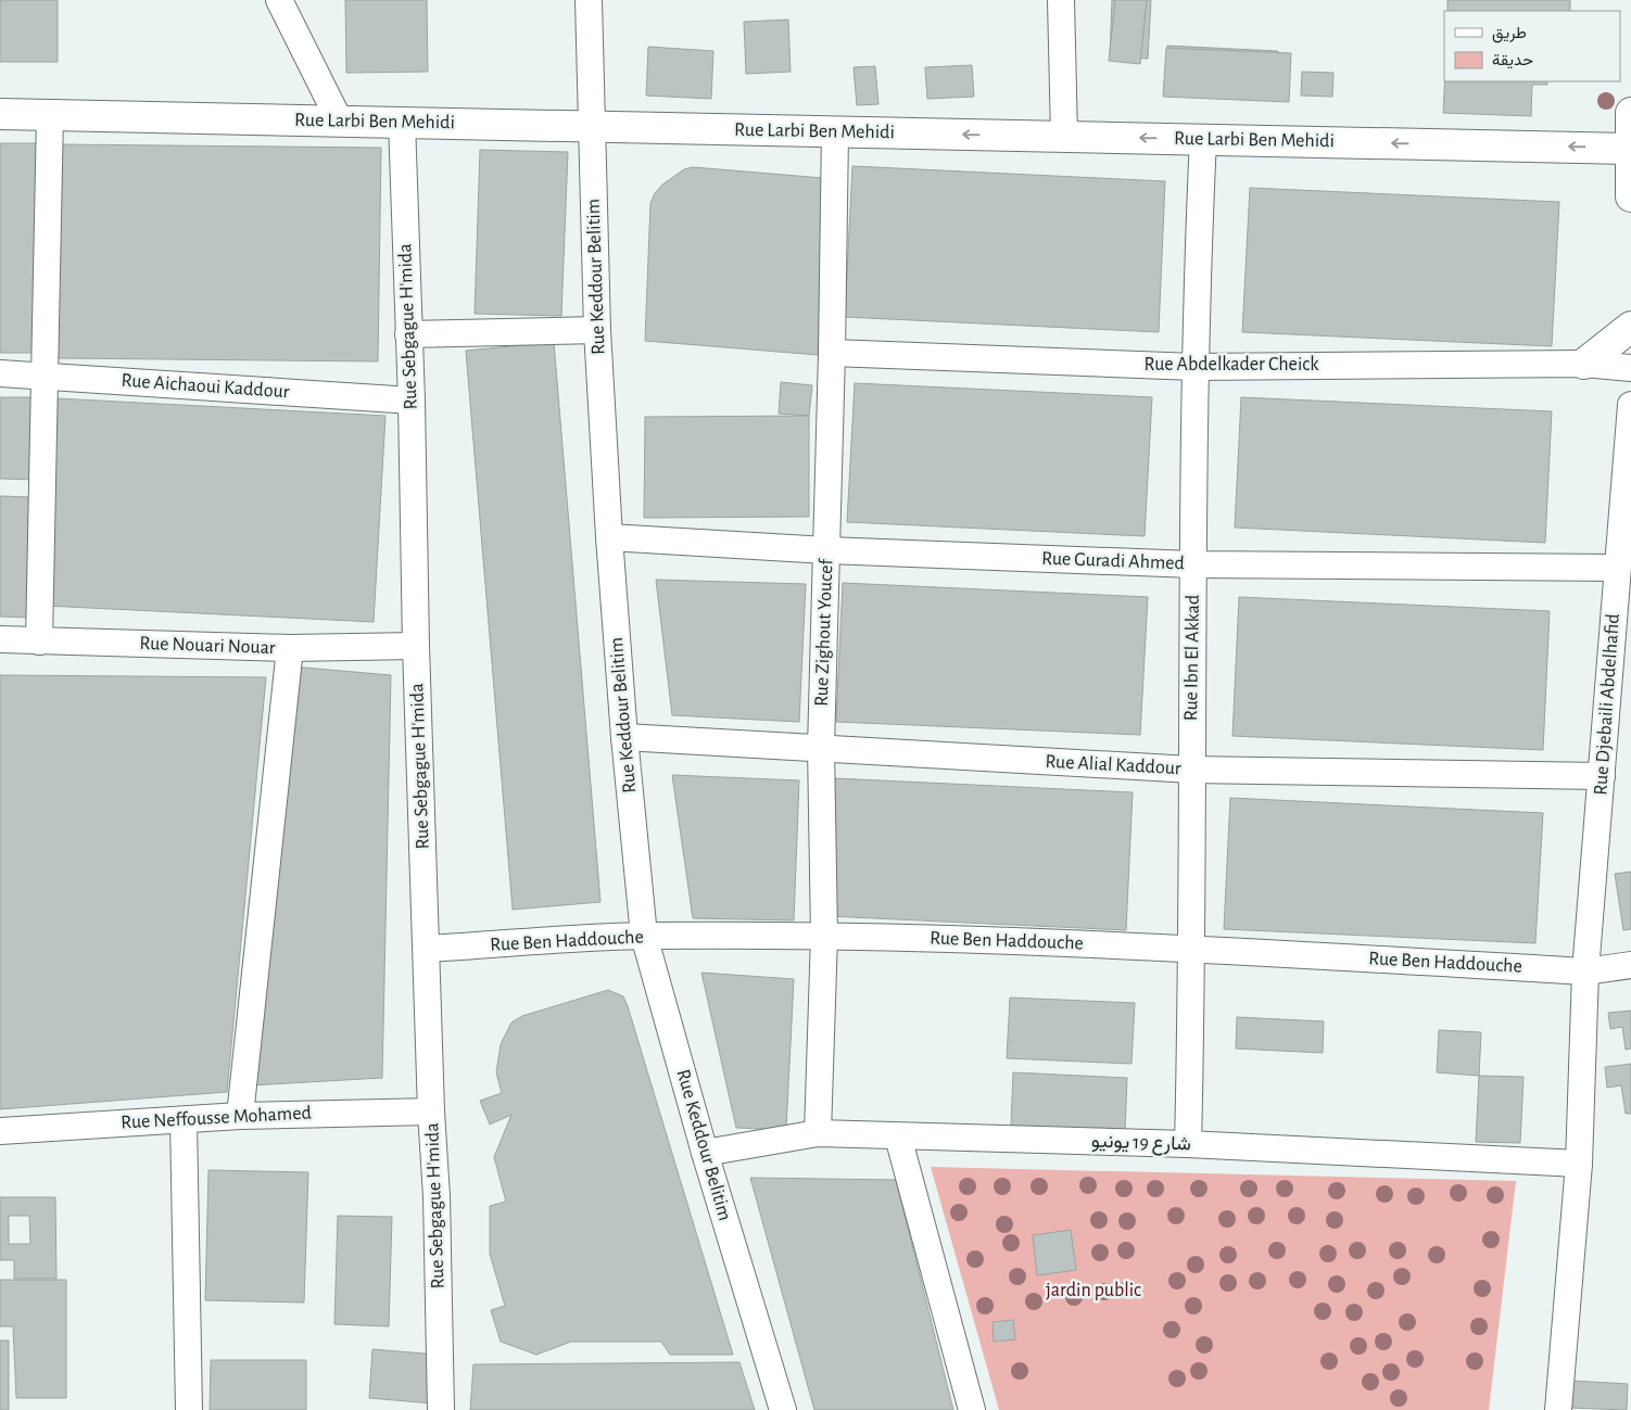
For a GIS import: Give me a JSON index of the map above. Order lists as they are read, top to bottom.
{
  "streets": {
    "street": [
      "Rue Larbi Ben Mehidi",
      "Rue Keddour Belitim",
      "Rue Sebgague H'mida",
      "Rue Abdelkader Cheick",
      "Rue Aichaoui Kaddour",
      "Rue Guradi Ahmed",
      "Rue Zighout Youcef",
      "Rue Nouari Nouar",
      "Rue Ibn El Akkad",
      "Rue Djebaili Abdelhafid",
      "Rue Alial Kaddour",
      "Rue Ben Haddouche",
      "Rue Neffousse Mohamed",
      "شارع 19 يونيو"
    ]
  },
  "crossings": [
    ["Rue Larbi Ben Mehidi", "Rue Keddour Belitim"],
    ["Rue Larbi Ben Mehidi", "Rue Sebgague H'mida"],
    ["Rue Larbi Ben Mehidi", "Rue Zighout Youcef"],
    ["Rue Larbi Ben Mehidi", "Rue Ibn El Akkad"],
    ["Rue Keddour Belitim", "Rue Guradi Ahmed"],
    ["Rue Keddour Belitim", "Rue Alial Kaddour"],
    ["Rue Keddour Belitim", "Rue Ben Haddouche"],
    ["Rue Keddour Belitim", "شارع 19 يونيو"],
    ["Rue Sebgague H'mida", "Rue Aichaoui Kaddour"],
    ["Rue Sebgague H'mida", "Rue Nouari Nouar"],
    ["Rue Sebgague H'mida", "Rue Ben Haddouche"],
    ["Rue Sebgague H'mida", "Rue Neffousse Mohamed"],
    ["Rue Abdelkader Cheick", "Rue Zighout Youcef"],
    ["Rue Abdelkader Cheick", "Rue Ibn El Akkad"],
    ["Rue Guradi Ahmed", "Rue Zighout Youcef"],
    ["Rue Guradi Ahmed", "Rue Ibn El Akkad"],
    ["Rue Guradi Ahmed", "Rue Djebaili Abdelhafid"],
    ["Rue Zighout Youcef", "Rue Alial Kaddour"],
    ["Rue Zighout Youcef", "Rue Ben Haddouche"],
    ["Rue Zighout Youcef", "شارع 19 يونيو"],
    ["Rue Ibn El Akkad", "Rue Alial Kaddour"],
    ["Rue Ibn El Akkad", "Rue Ben Haddouche"],
    ["Rue Ibn El Akkad", "شارع 19 يونيو"],
    ["Rue Djebaili Abdelhafid", "Rue Alial Kaddour"],
    ["Rue Djebaili Abdelhafid", "Rue Ben Haddouche"],
    ["Rue Djebaili Abdelhafid", "شارع 19 يونيو"]
  ],
  "one_way": ["Rue Larbi Ben Mehidi"],
  "parks": ["jardin public"],
  "legend": ["طريق", "حديقة"]
}
